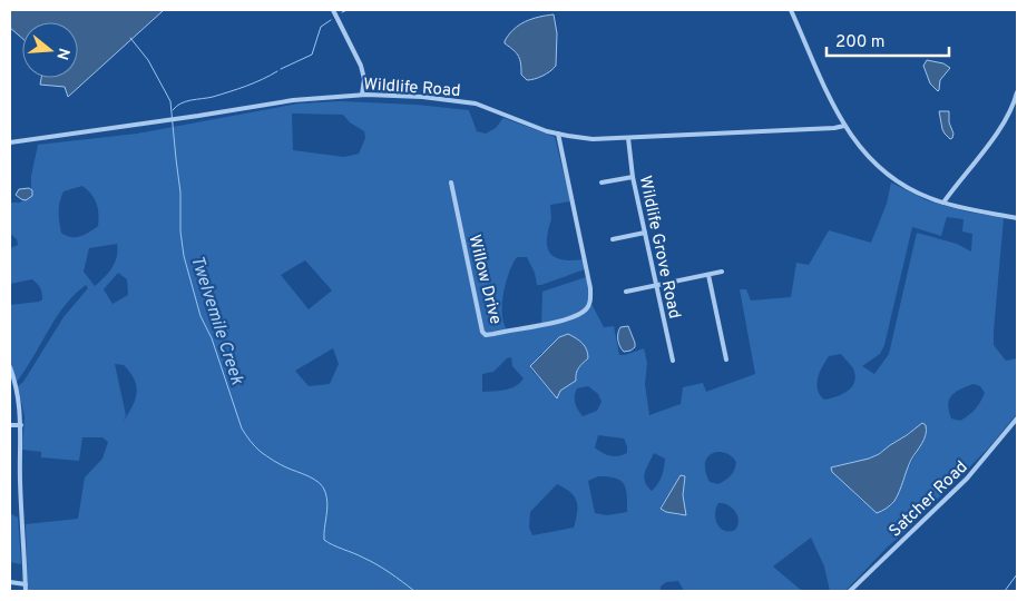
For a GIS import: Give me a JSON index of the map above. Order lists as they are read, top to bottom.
{
  "streets": {
    "street": [
      "Wildlife Road",
      "Wildlife Grove Road",
      "Willow Drive",
      "Satcher Road"
    ]
  },
  "crossings": [
    ["Wildlife Road", "Wildlife Grove Road"],
    ["Wildlife Road", "Willow Drive"]
  ],
  "water": ["Twelvemile Creek"],
  "scale_bar": "200 m",
  "north": "right"
}
